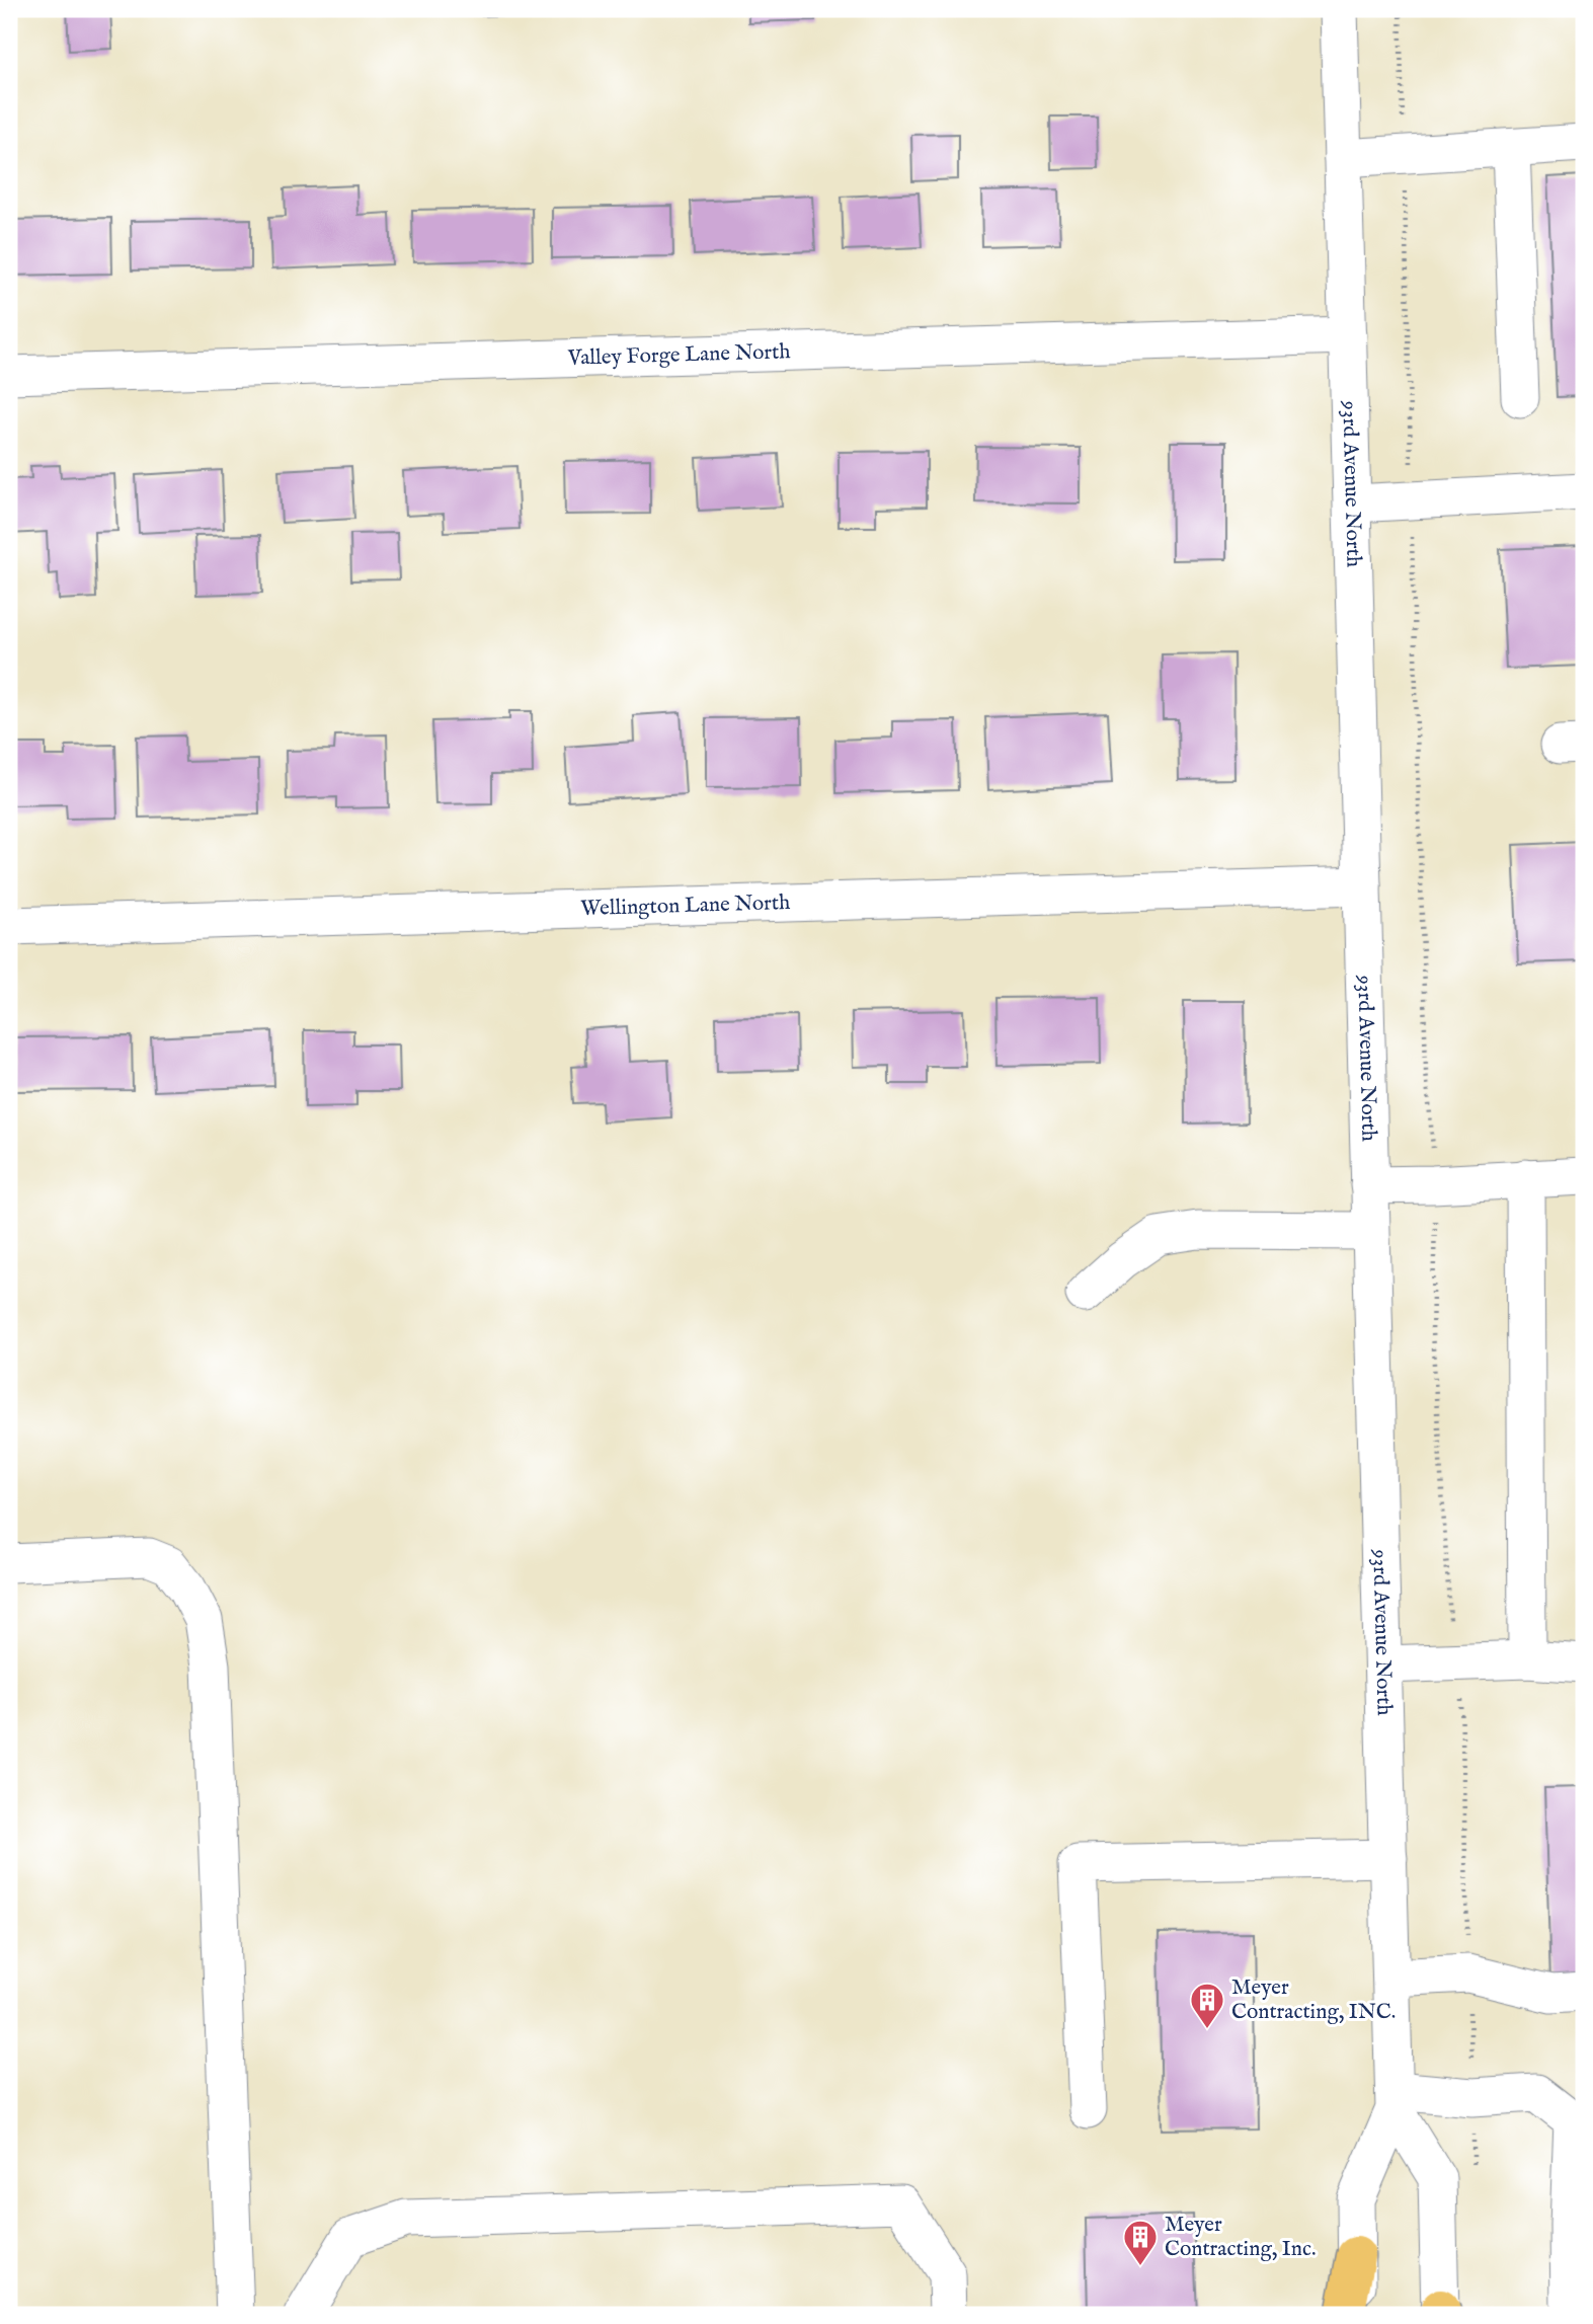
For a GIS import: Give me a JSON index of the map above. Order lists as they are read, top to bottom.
{
  "streets": {
    "street": ["Valley Forge Lane North", "93rd Avenue North", "Wellington Lane North"]
  },
  "crossings": [
    ["Valley Forge Lane North", "93rd Avenue North"],
    ["93rd Avenue North", "Wellington Lane North"]
  ],
  "places": {
    "building": ["Meyer Contracting, INC.", "Meyer Contracting, Inc."]
  }
}
